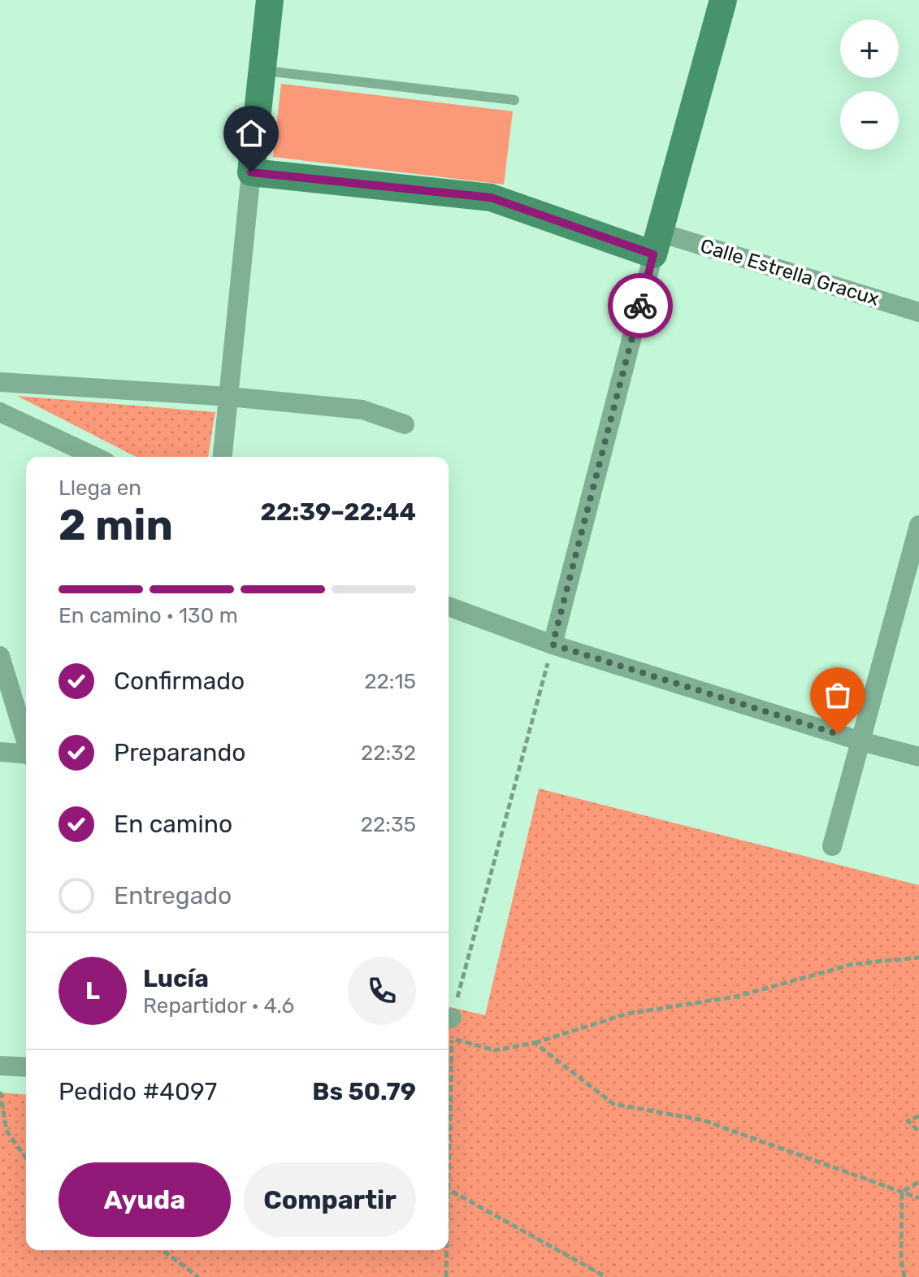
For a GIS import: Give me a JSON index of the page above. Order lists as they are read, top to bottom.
{
  "streets": {
    "street": ["Calle Estrella Gracux"]
  },
  "page": {
    "map_buttons": ["+", "−"],
    "heading": ["2 min", "Llega en", "22:39–22:44"],
    "panel": [
      "Lucía",
      "Repartidor · 4.6",
      "Pedido #4097",
      "Bs 50.79"
    ],
    "bar": "En camino · 130 m",
    "list": [
      ["Confirmado", "22:15"],
      ["Preparando", "22:32"],
      ["En camino", "22:35"],
      "Entregado"
    ],
    "round": "L",
    "buttons": ["Ayuda", "Compartir"]
  }
}
